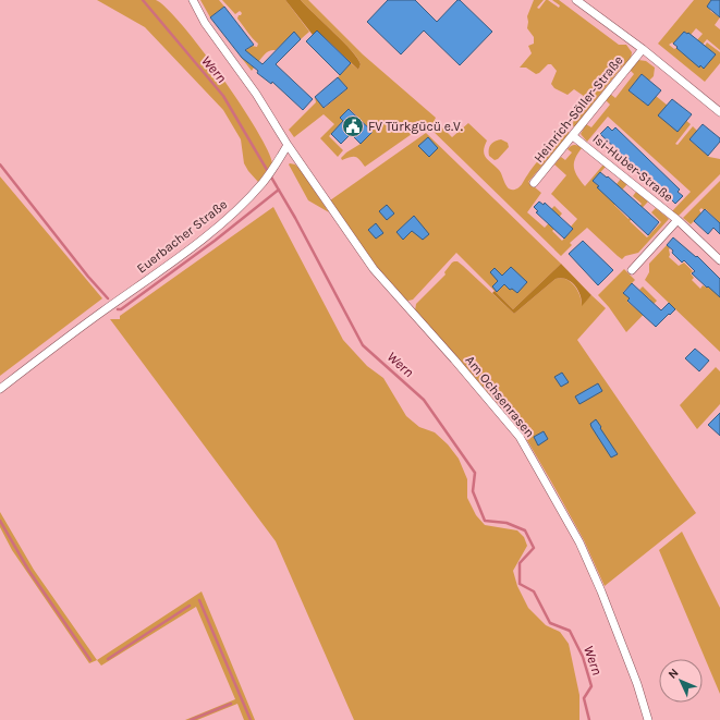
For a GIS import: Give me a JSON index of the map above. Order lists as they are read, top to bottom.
{
  "streets": {
    "street": [
      "Heinrich-Söller-Straße",
      "Isi-Huber-Straße",
      "Euerbacher Straße",
      "Am Ochsenrasen"
    ]
  },
  "crossings": [
    ["Heinrich-Söller-Straße", "Isi-Huber-Straße"],
    ["Euerbacher Straße", "Am Ochsenrasen"]
  ],
  "water": ["Wern"],
  "places": {
    "public building": ["FV Türkgücü e.V."]
  },
  "north": "top left"
}
